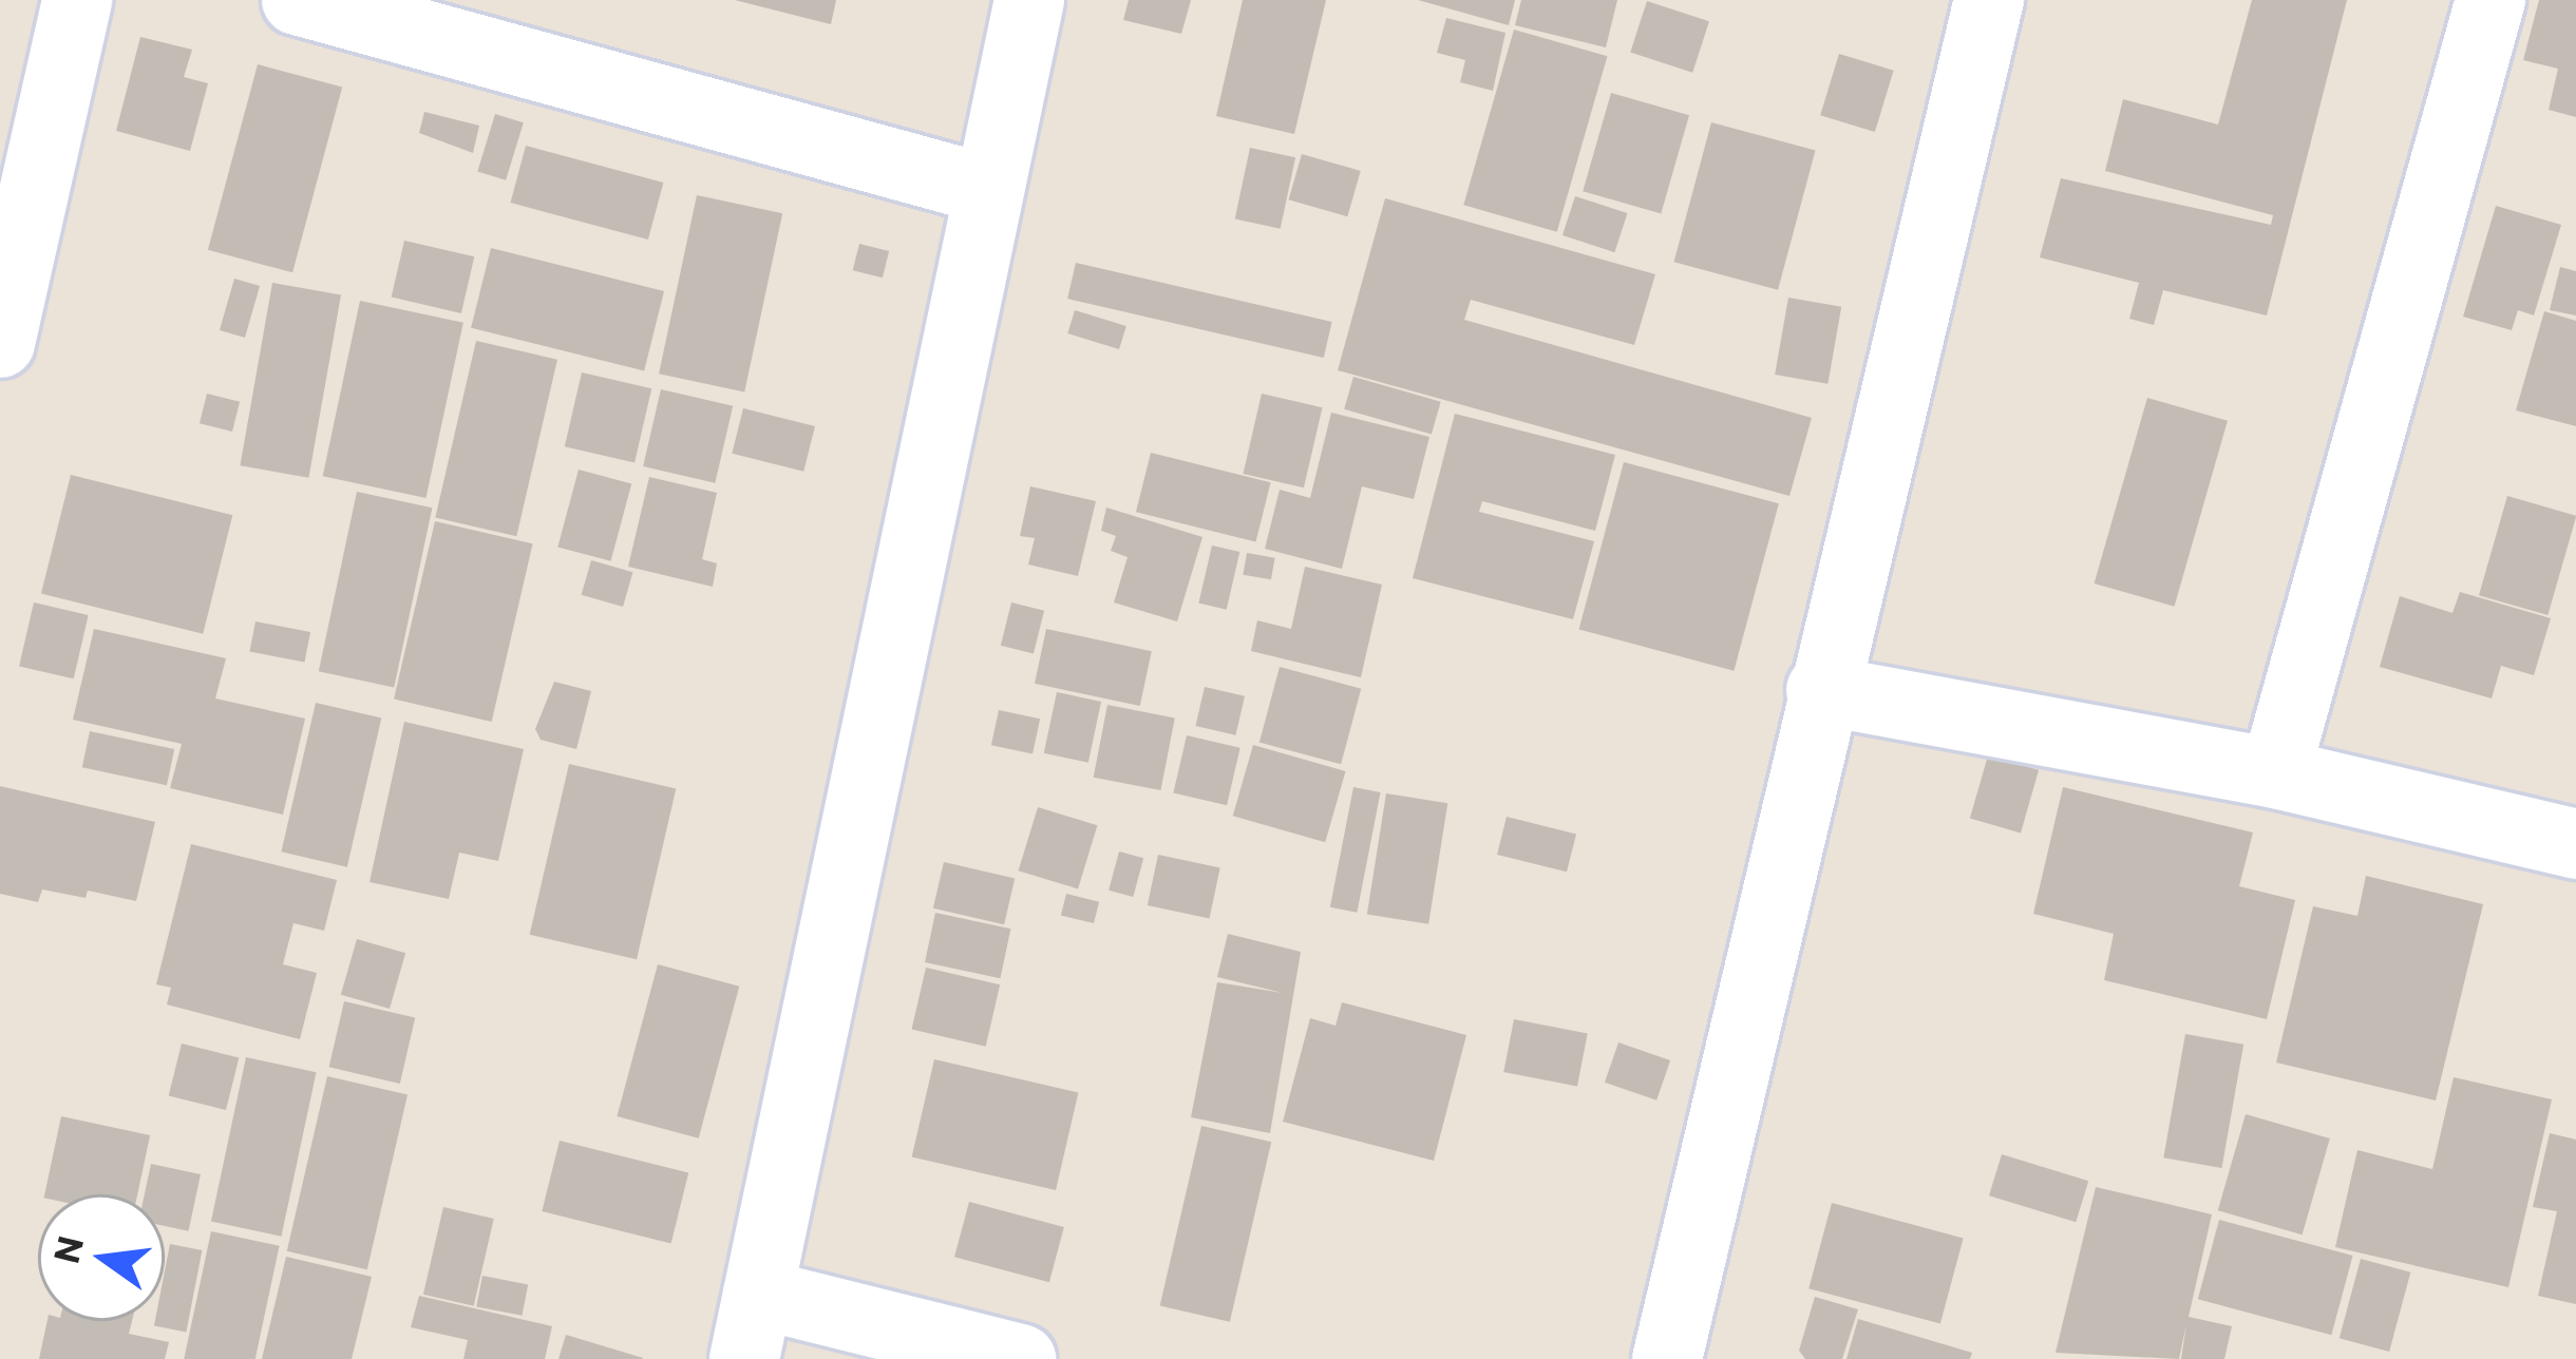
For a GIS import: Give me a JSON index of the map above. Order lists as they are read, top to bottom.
{
  "north": "left"
}
